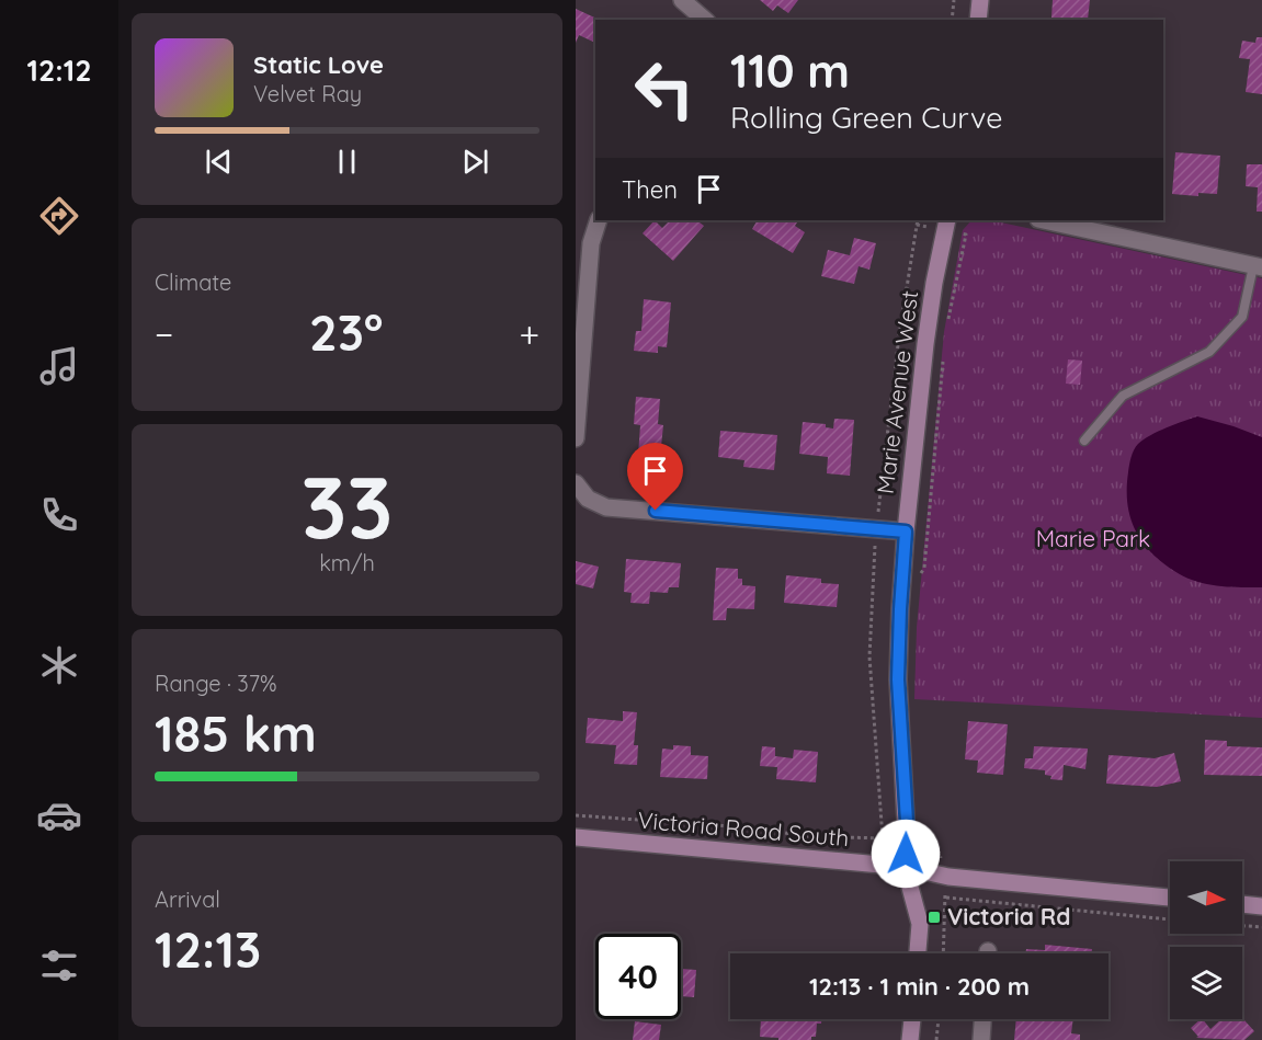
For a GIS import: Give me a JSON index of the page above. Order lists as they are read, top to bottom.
{
  "streets": {
    "street": ["Marie Avenue West", "Victoria Road South"]
  },
  "crossings": [
    ["Marie Avenue West", "Victoria Road South"]
  ],
  "parks": ["Marie Park"],
  "places": {
    "transit": ["Victoria Rd"]
  },
  "north": "right",
  "page": {
    "tabs": "12:12",
    "turn": ["110 m", "Rolling Green Curve"],
    "song": ["Static Love", "Velvet Ray"],
    "then": "Then",
    "tile": [
      "Climate",
      ["33", "km/h"],
      ["Range · 37%", "185 km"],
      ["Arrival", "12:13"]
    ],
    "heat": ["−", "23°", "+"],
    "limit": "40",
    "trip": "12:13 · 1 min · 200 m"
  }
}
